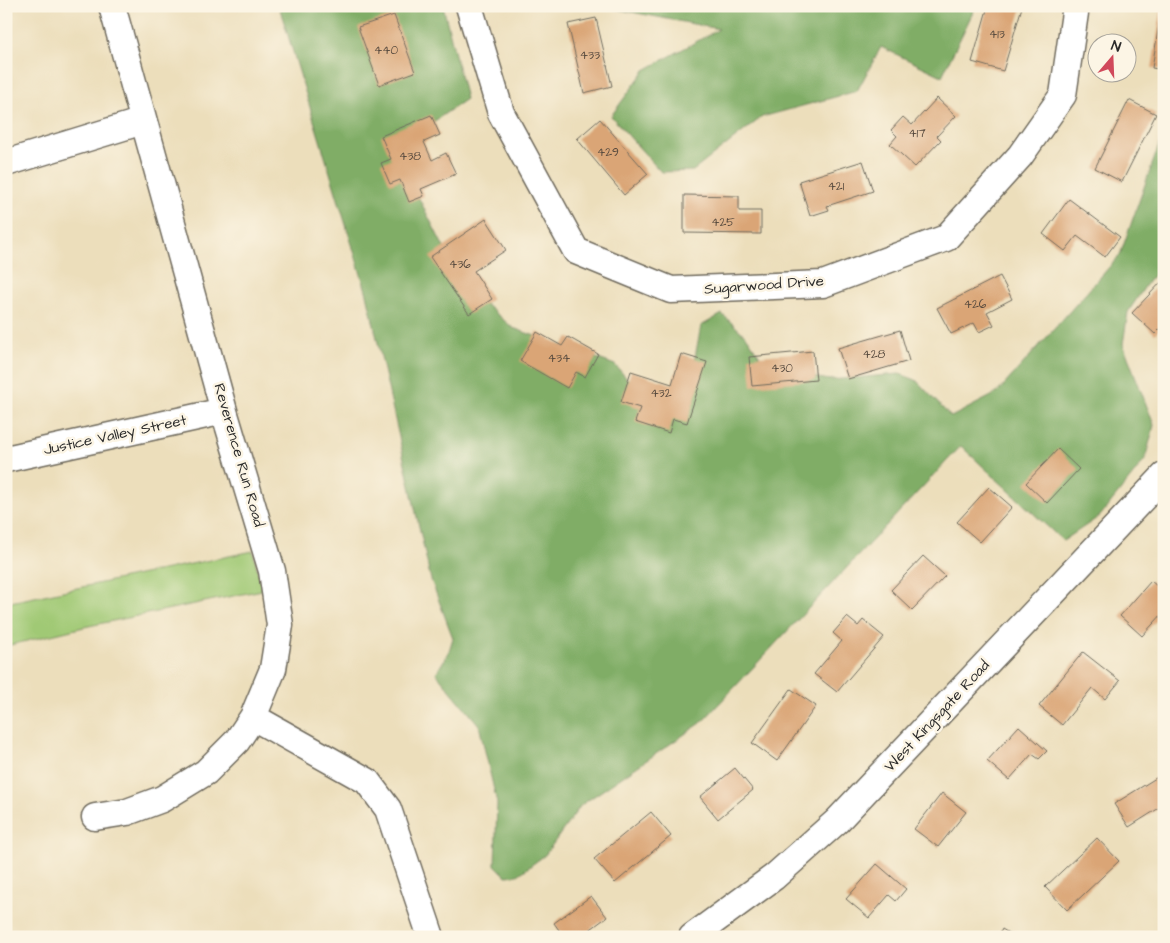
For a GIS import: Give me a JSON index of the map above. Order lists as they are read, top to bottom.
{
  "streets": {
    "street": [
      "Sugarwood Drive",
      "Justice Valley Street",
      "Reverence Run Road",
      "West Kingsgate Road"
    ]
  },
  "crossings": [
    ["Justice Valley Street", "Reverence Run Road"]
  ],
  "house_numbers": [
    "413",
    "440",
    "433",
    "417",
    "429",
    "438",
    "421",
    "425",
    "436",
    "426",
    "428",
    "434",
    "430",
    "432"
  ],
  "north": "top"
}
